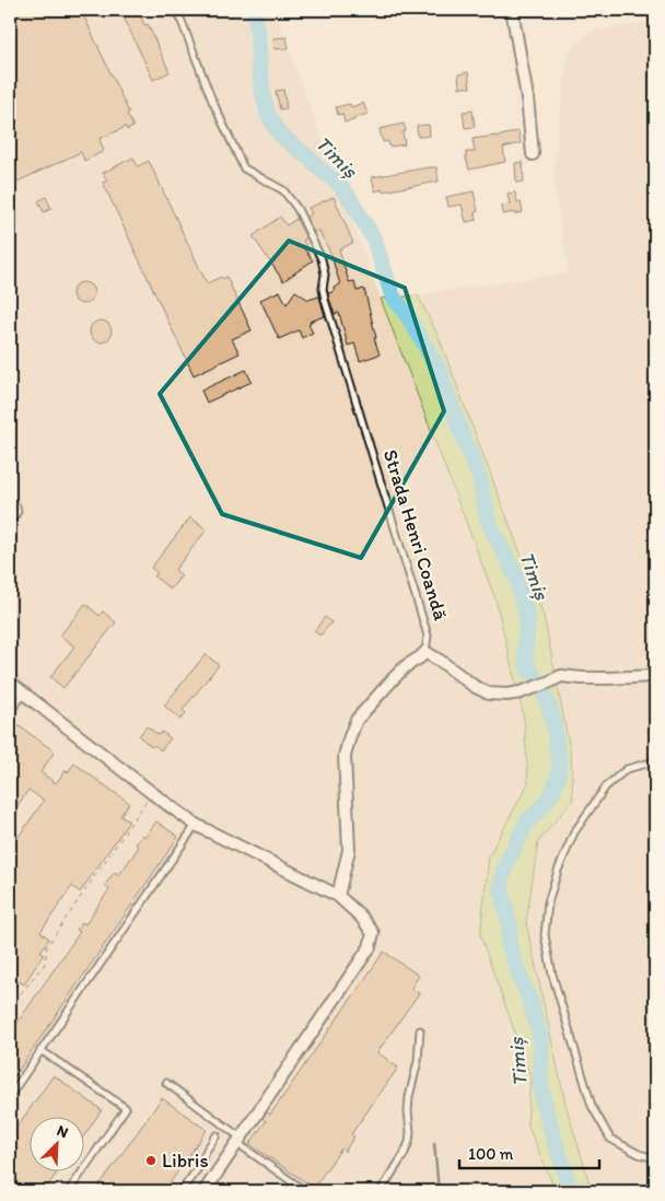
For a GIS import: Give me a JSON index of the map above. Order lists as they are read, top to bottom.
{
  "streets": {
    "lane": ["Strada Henri Coandă"]
  },
  "water": ["Timiș"],
  "places": ["Libris"],
  "scale_bar": "100 m",
  "north": "top right"
}
